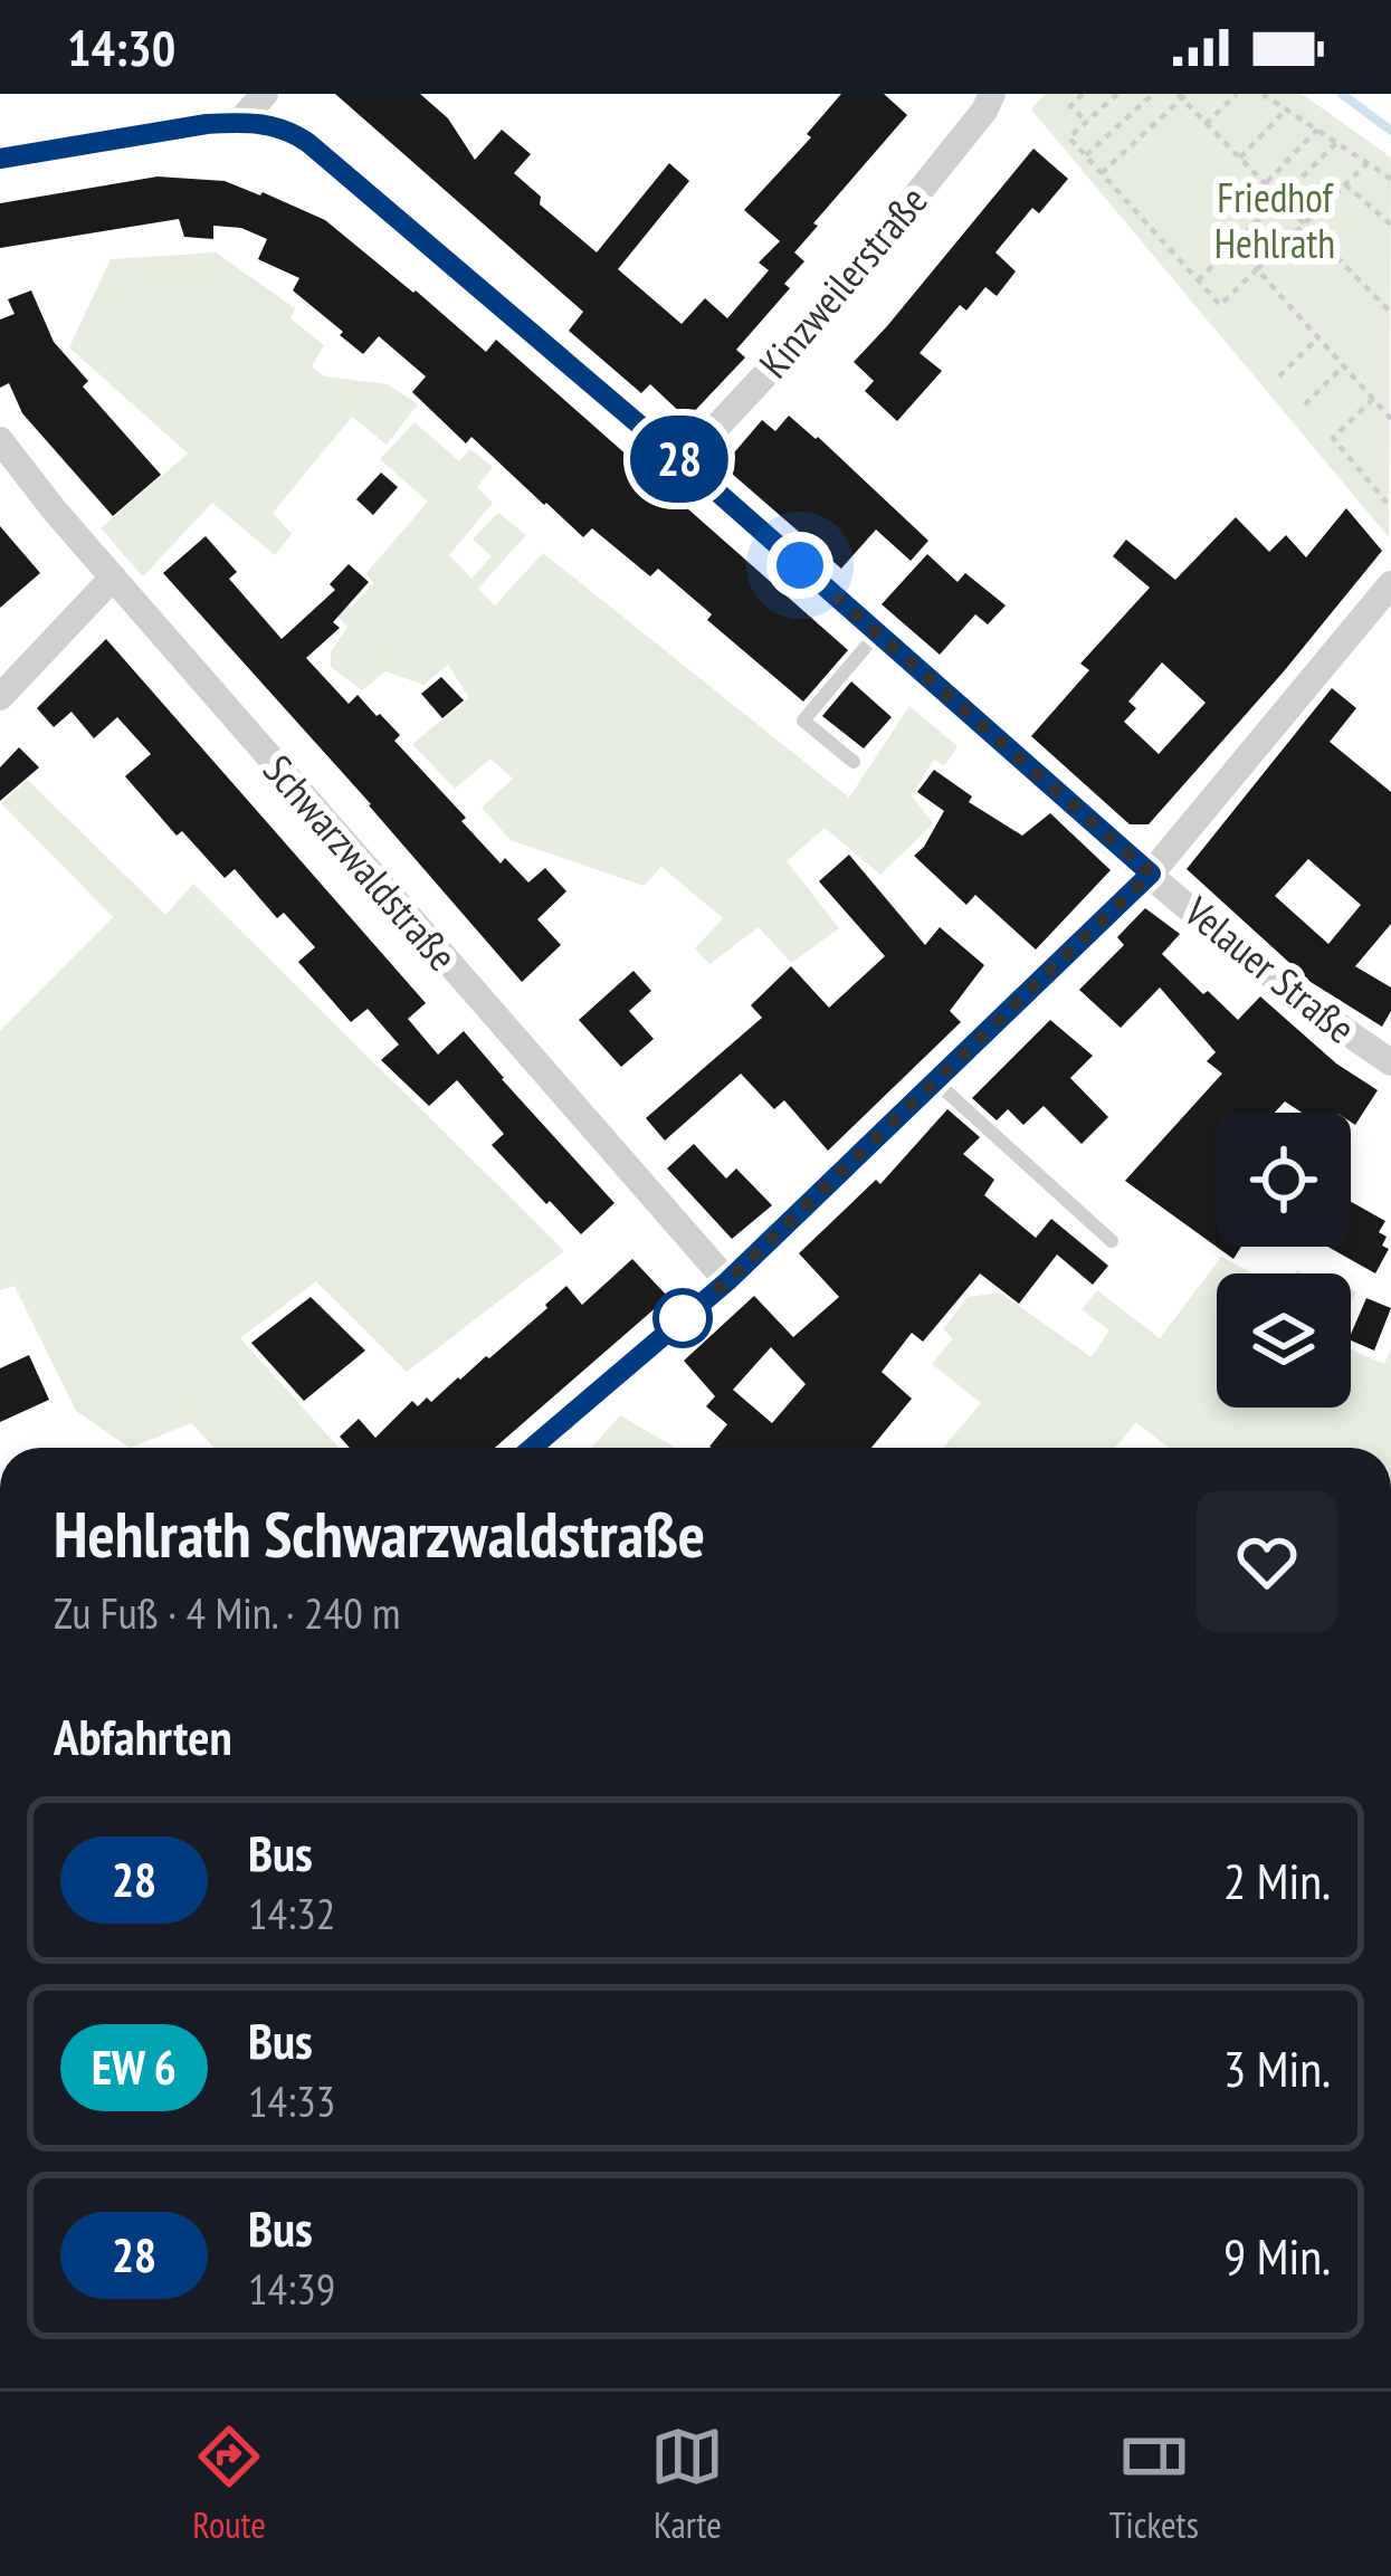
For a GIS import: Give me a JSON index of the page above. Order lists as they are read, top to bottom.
{
  "streets": {
    "street": ["Kinzweilerstraße", "Schwarzwaldstraße", "Velauer Straße"]
  },
  "parks": ["Friedhof Hehlrath"],
  "lines": ["bus line 28"],
  "page": {
    "status": "14:30",
    "on_map": "28",
    "heading": [
      ["Hehlrath Schwarzwaldstraße", "Zu Fuß · 4 Min. · 240 m"],
      "Abfahrten"
    ],
    "list": [
      {
        "mark": "28",
        "name": "Bus",
        "note": "14:32",
        "value": "2 Min."
      },
      {
        "mark": "EW 6",
        "name": "Bus",
        "note": "14:33",
        "value": "3 Min."
      },
      {
        "mark": "28",
        "name": "Bus",
        "note": "14:39",
        "value": "9 Min."
      }
    ],
    "tabs": ["Route", "Karte", "Tickets"]
  }
}
